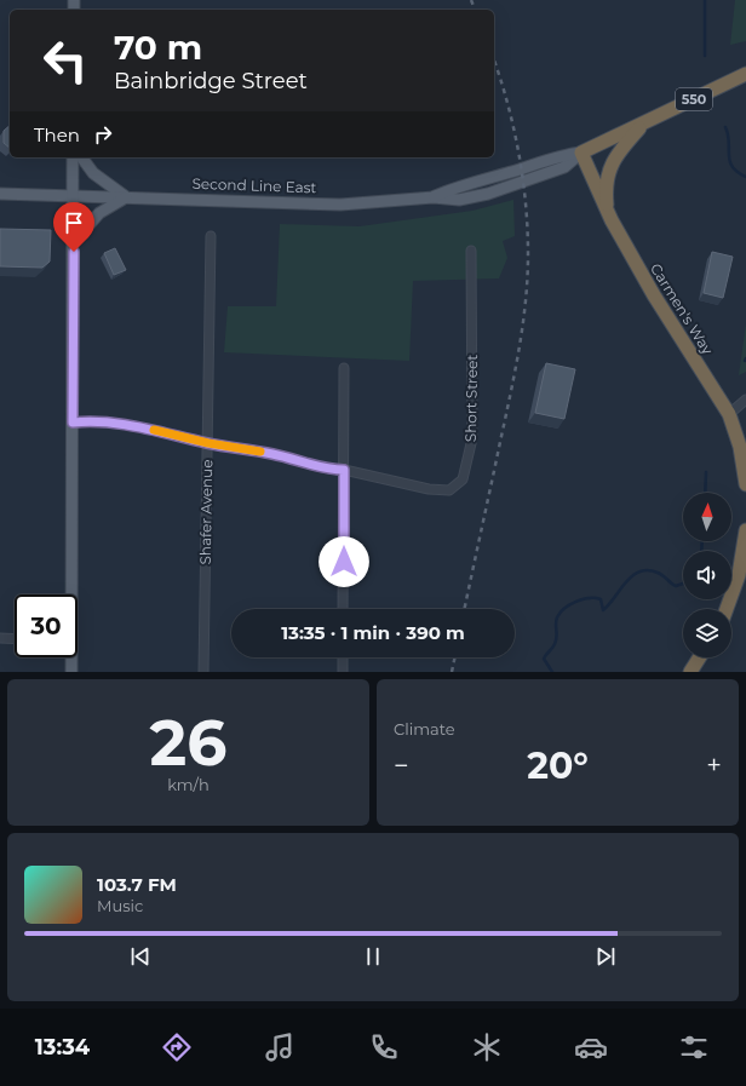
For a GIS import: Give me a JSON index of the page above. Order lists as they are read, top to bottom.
{
  "streets": {
    "highway": ["550", "Second Line East", "Carmen's Way"],
    "street": ["Short Street", "Shafer Avenue"]
  },
  "crossings": [
    ["550", "Second Line East"],
    ["Second Line East", "Carmen's Way"],
    ["Short Street", "Shafer Avenue"]
  ],
  "north": "top",
  "page": {
    "turn": ["70 m", "Bainbridge Street"],
    "then": "Then",
    "limit": "30",
    "trip": "13:35 · 1 min · 390 m",
    "tile": [
      ["26", "km/h"],
      "Climate"
    ],
    "heat": ["−", "20°", "+"],
    "song": ["103.7 FM", "Music"],
    "tabs": "13:34"
  }
}
